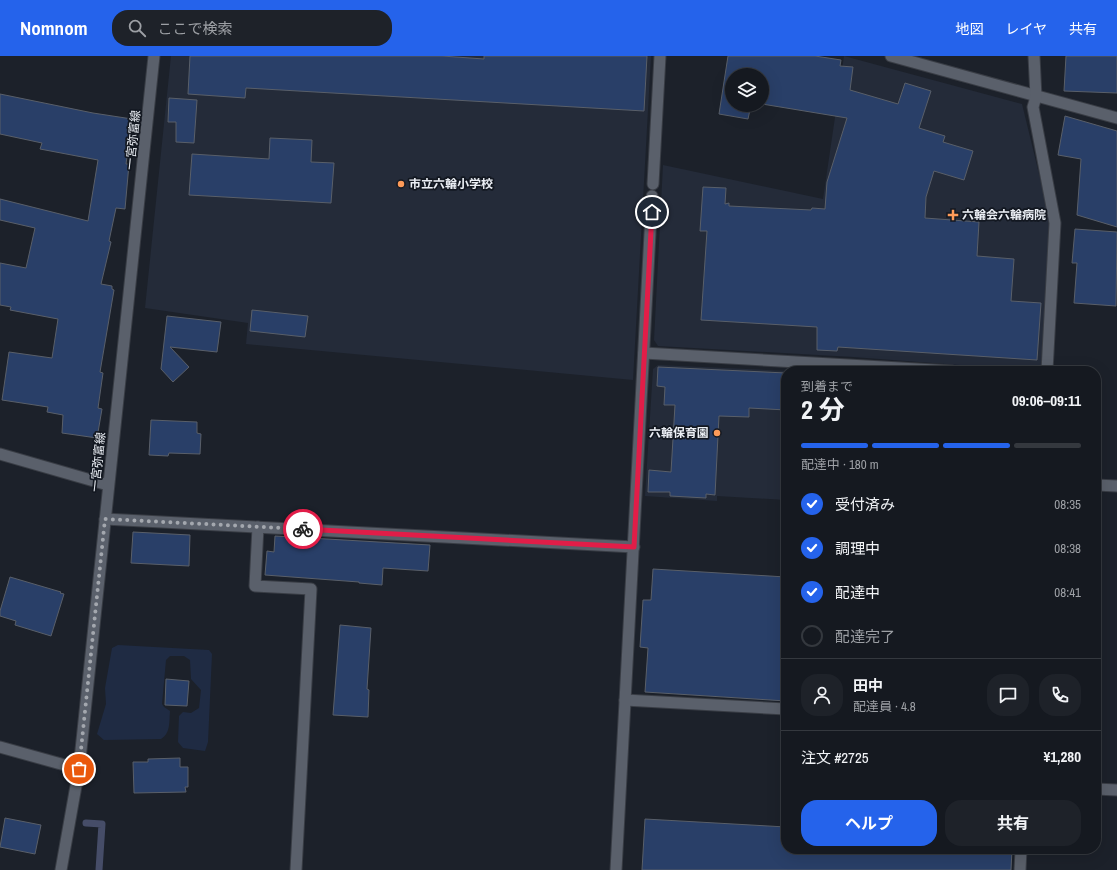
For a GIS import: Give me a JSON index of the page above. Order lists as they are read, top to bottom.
{
  "streets": {
    "street": ["一宮弥富線"]
  },
  "places": {
    "other": ["市立六輪小学校", "六輪保育園"],
    "health": ["六輪会六輪病院"]
  },
  "page": {
    "header": "Nomnom",
    "search": "ここで検索",
    "nav": ["地図", "レイヤ", "共有"],
    "heading": ["2 分", "到着まで", "09:06–09:11"],
    "panel": [
      "田中",
      "配達員 · 4.8",
      "注文 #2725",
      "¥1,280"
    ],
    "bar": "配達中 · 180 m",
    "list": [
      ["受付済み", "08:35"],
      ["調理中", "08:38"],
      ["配達中", "08:41"],
      "配達完了"
    ],
    "buttons": ["ヘルプ", "共有"]
  }
}
